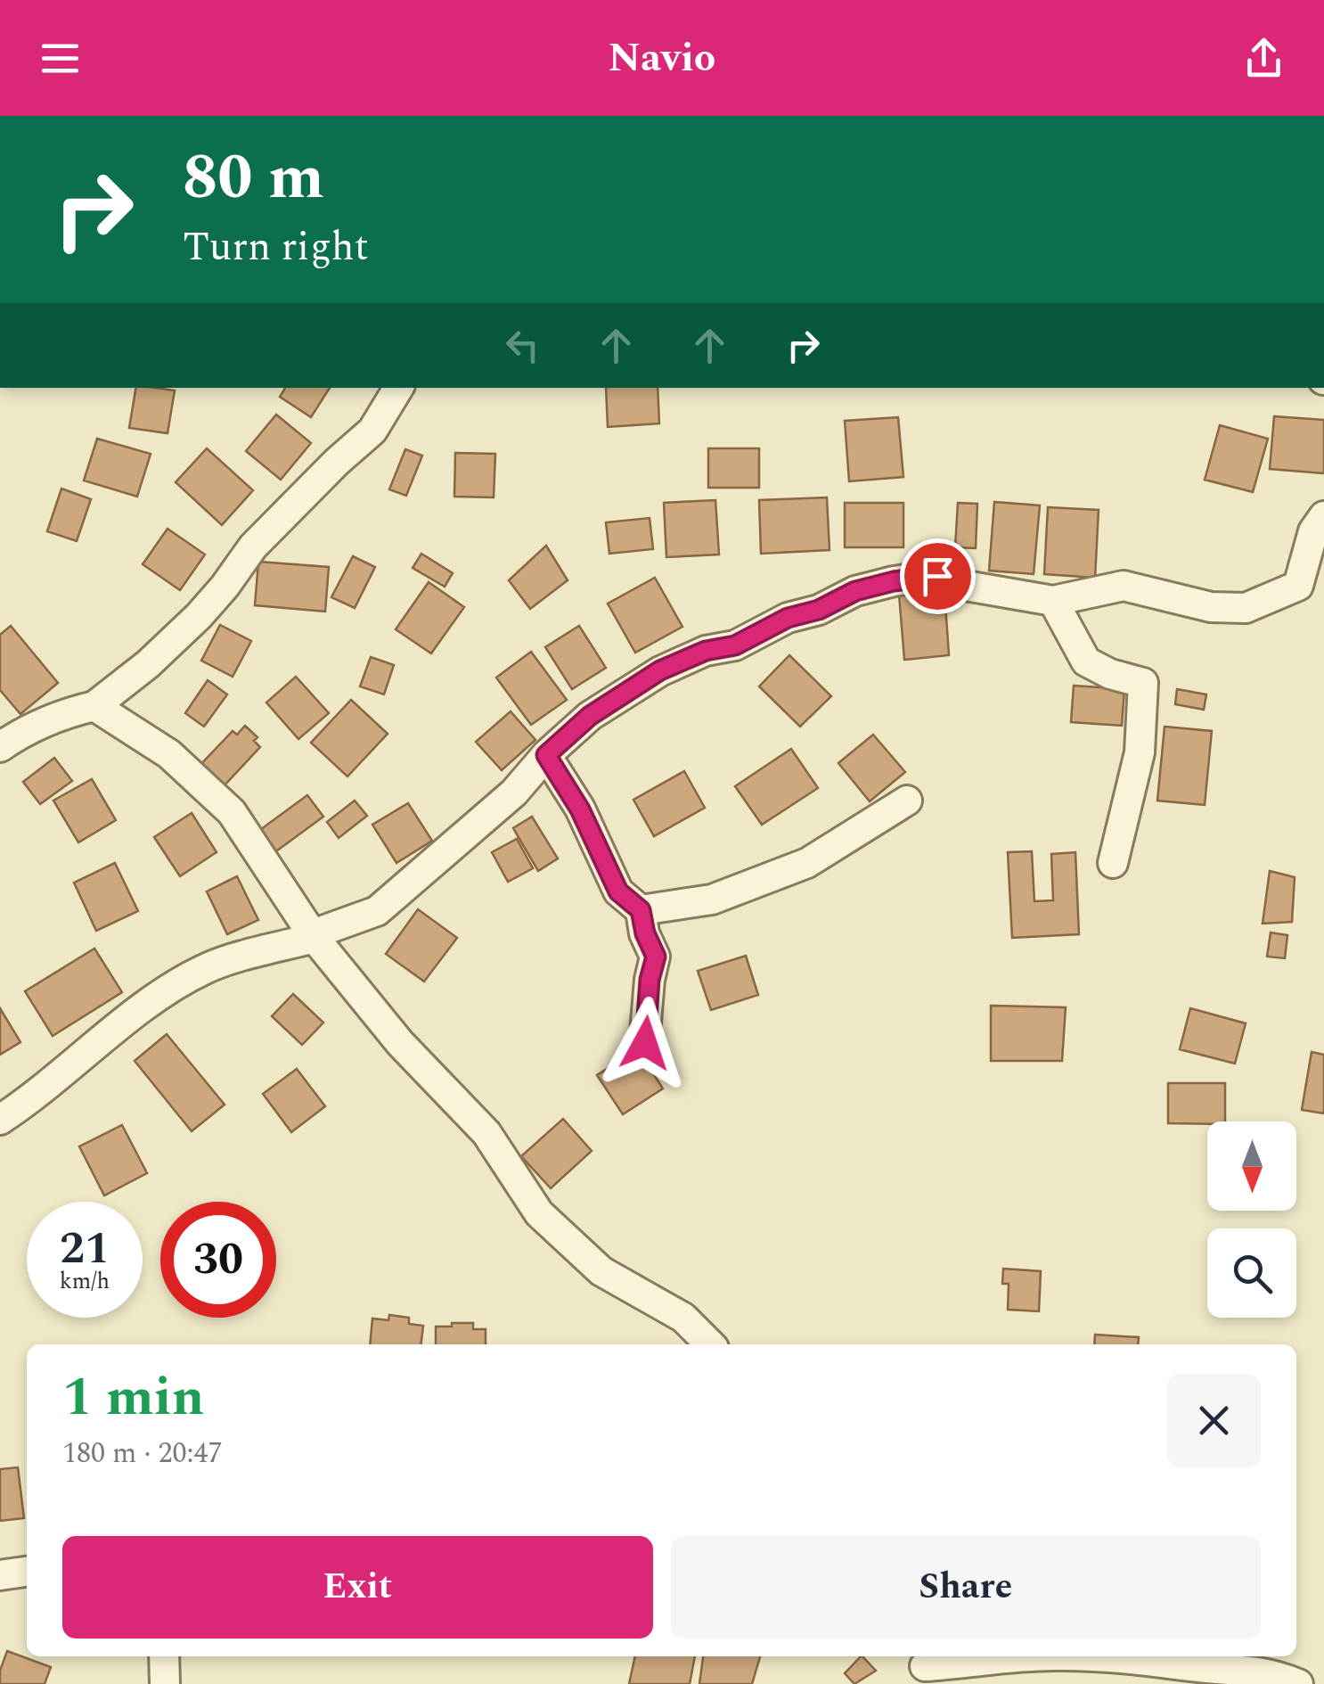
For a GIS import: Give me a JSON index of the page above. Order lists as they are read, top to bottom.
{
  "north": "bottom",
  "page": {
    "header": "Navio",
    "turn": ["80 m", "Turn right"],
    "speed": "21 km/h",
    "limit": "30",
    "heading": ["1 min", "180 m · 20:47"],
    "buttons": ["Exit", "Share"]
  }
}
